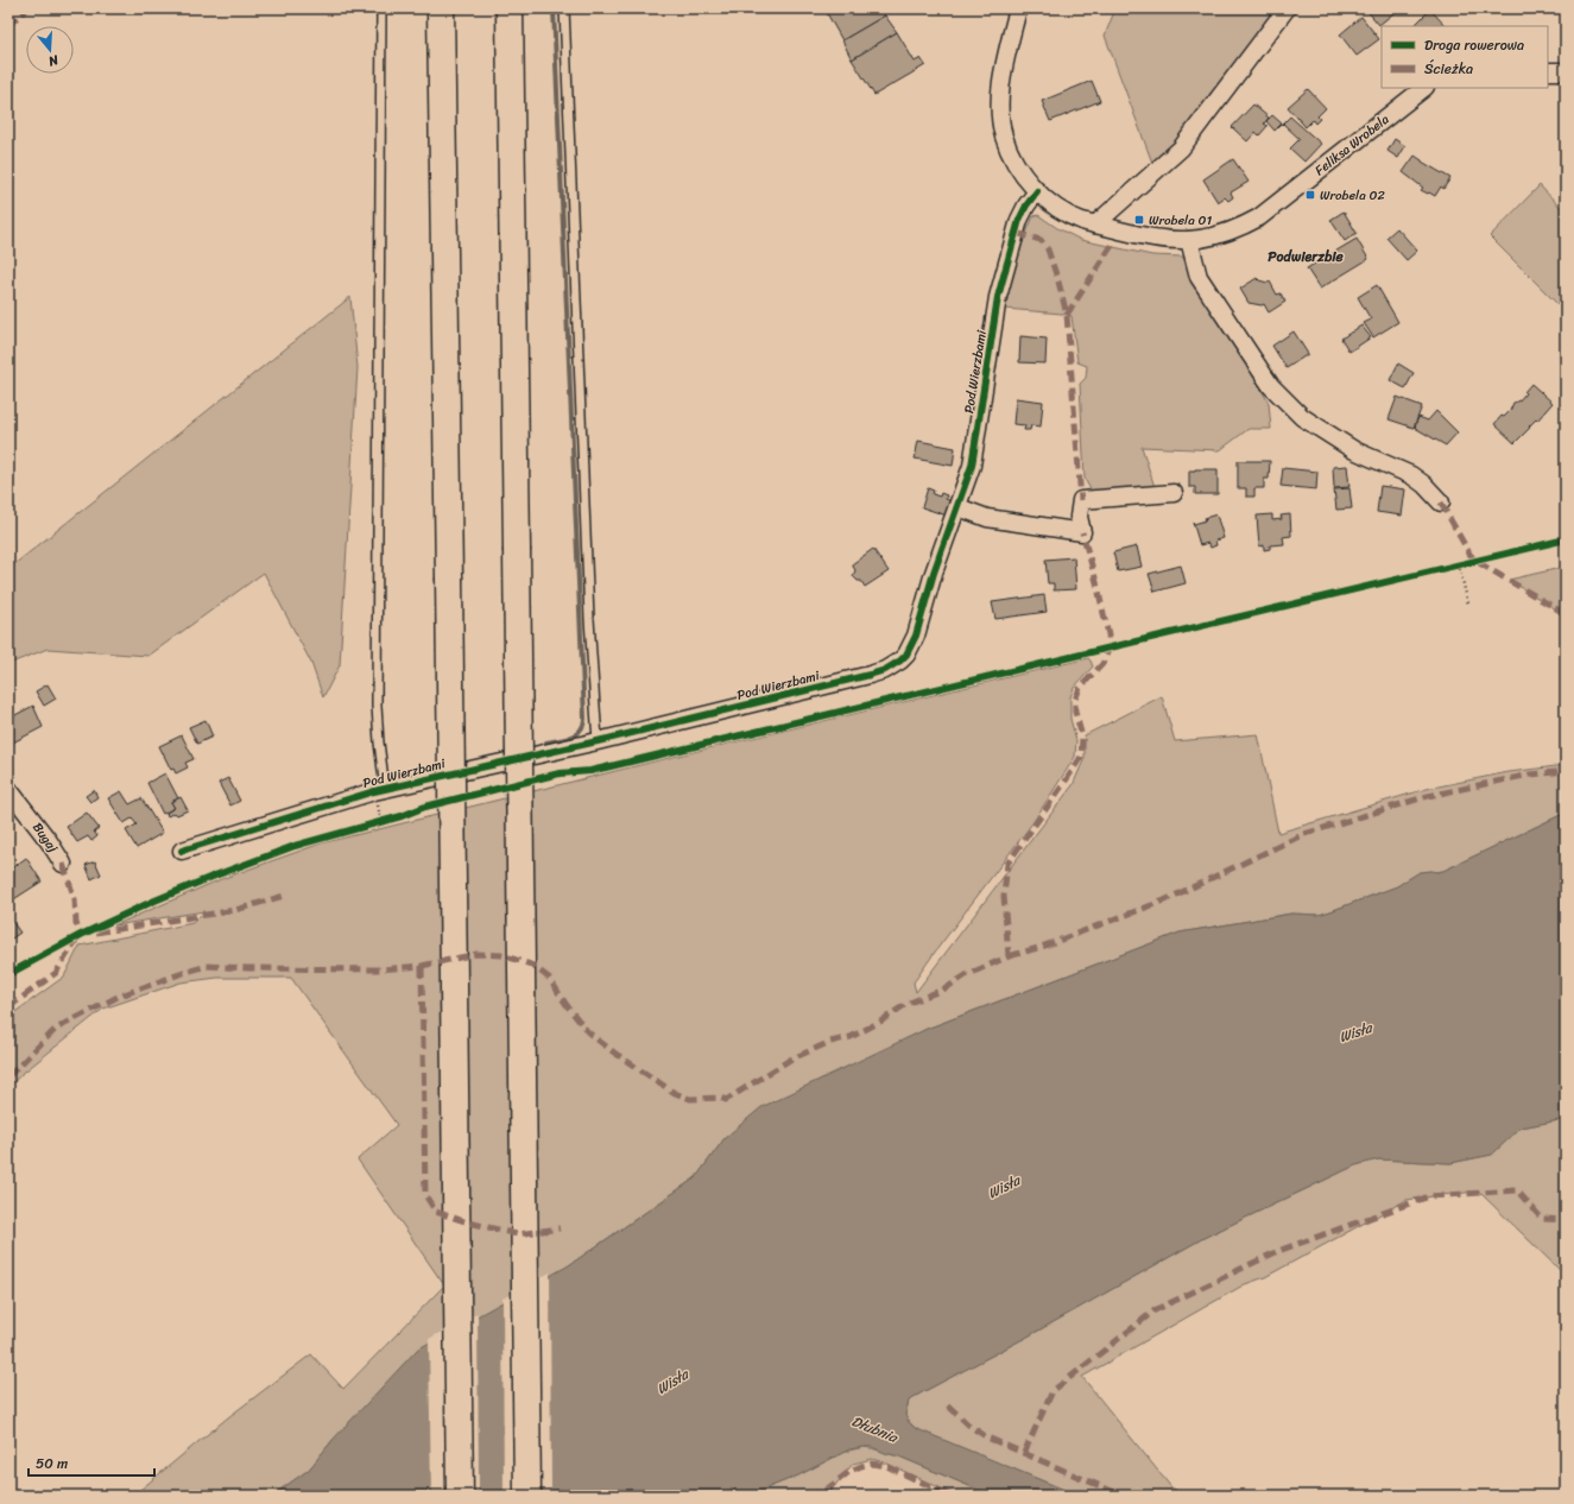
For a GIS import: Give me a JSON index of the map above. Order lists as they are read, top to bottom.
{
  "streets": {
    "street": ["Feliksa Wrobela", "Pod Wierzbami", "Bugaj"]
  },
  "crossings": [
    ["Feliksa Wrobela", "Pod Wierzbami"]
  ],
  "districts": ["Podwierzbie"],
  "water": ["Wisła", "Dłubnia"],
  "places": {
    "transit": ["Wrobela 02", "Wrobela 01"]
  },
  "legend": ["Droga rowerowa", "Ścieżka"],
  "scale_bar": "50 m",
  "north": "bottom"
}
